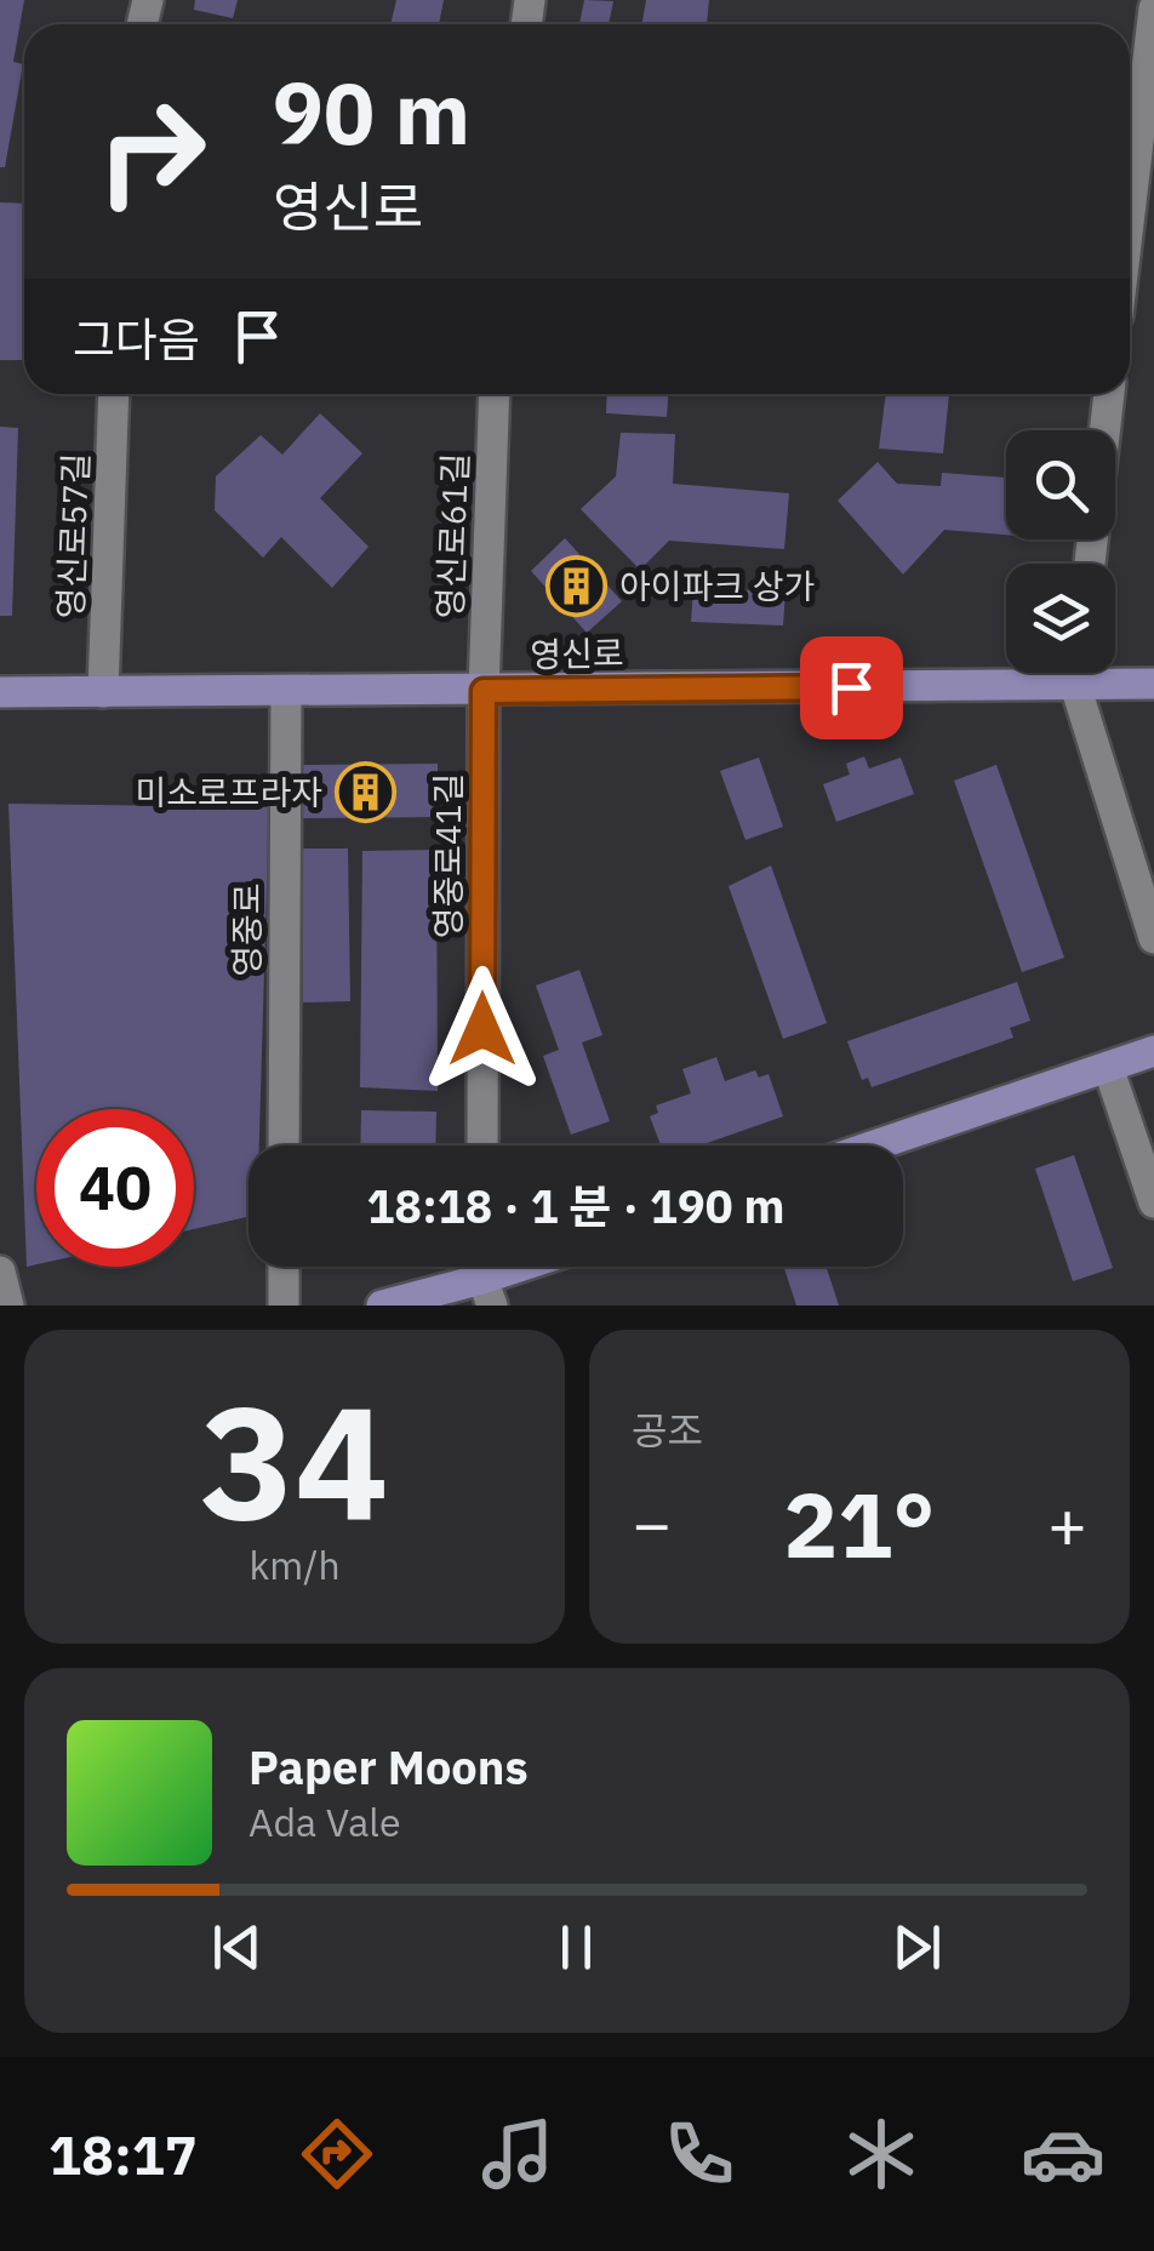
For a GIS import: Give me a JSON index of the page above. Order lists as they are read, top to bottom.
{
  "streets": {
    "main road": ["영신로"],
    "street": [
      "영신로57길",
      "영신로61길",
      "영중로41길",
      "영중로"
    ]
  },
  "crossings": [
    ["영신로57길", "영신로"],
    ["영신로61길", "영신로"],
    ["영신로61길", "영중로41길"],
    ["영신로", "영중로41길"],
    ["영신로", "영중로"]
  ],
  "places": {
    "building": ["아이파크 상가", "미소로프라자"]
  },
  "page": {
    "turn": ["90 m", "영신로"],
    "then": "그다음",
    "limit": "40",
    "trip": "18:18 · 1 분 · 190 m",
    "tile": [
      ["34", "km/h"],
      "공조"
    ],
    "heat": ["−", "21°", "+"],
    "song": ["Paper Moons", "Ada Vale"],
    "tabs": "18:17"
  }
}
